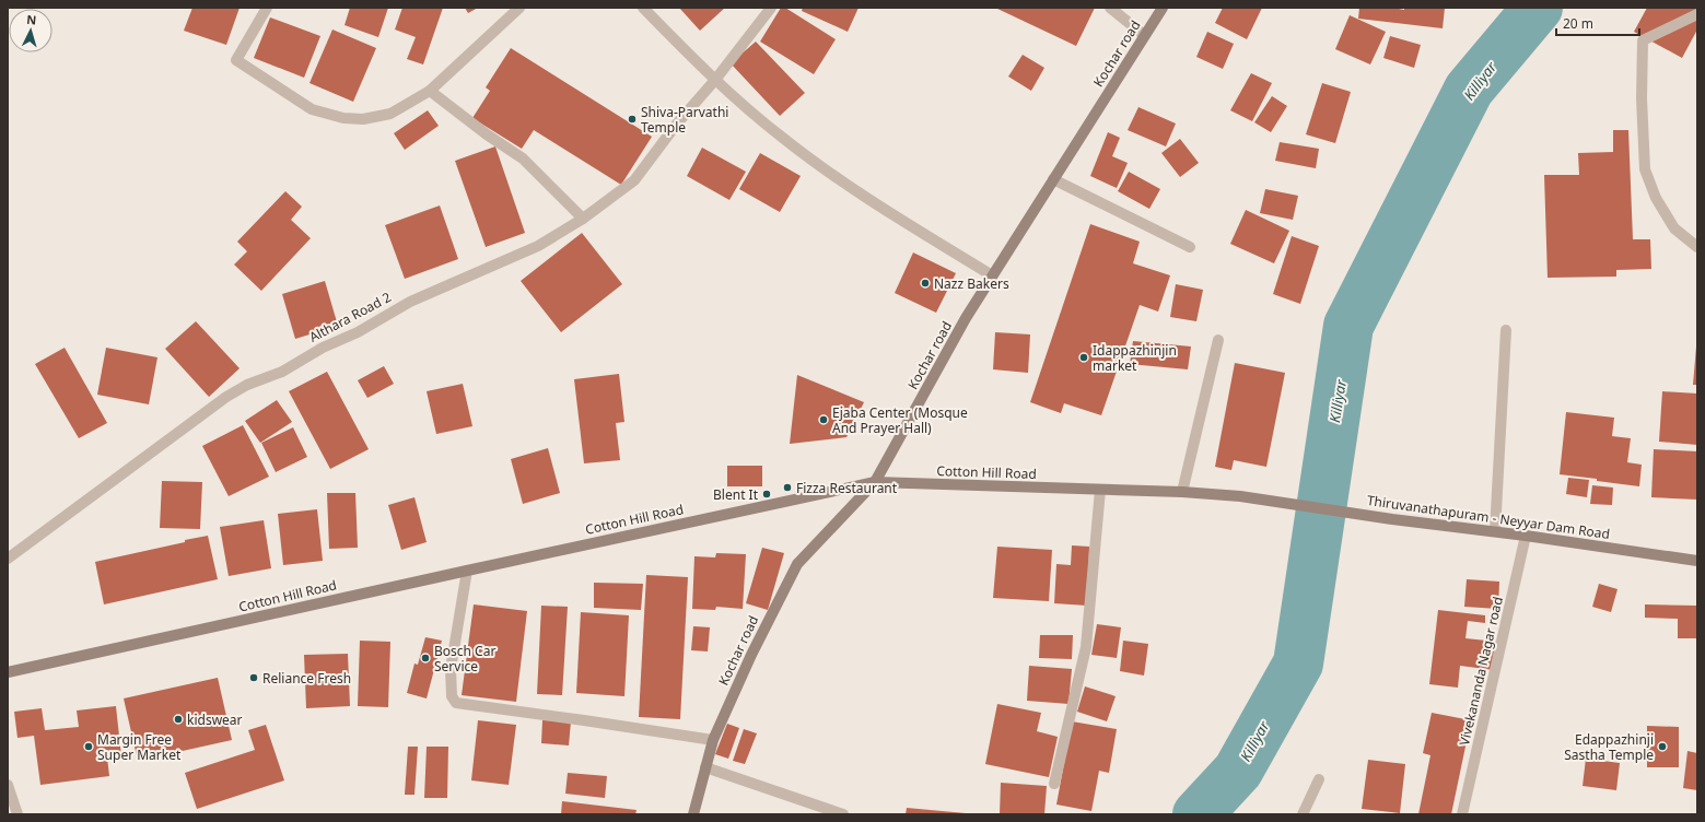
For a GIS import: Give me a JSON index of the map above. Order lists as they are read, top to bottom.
{
  "streets": {
    "main road": ["Kochar road", "Cotton Hill Road", "Thiruvanathapuram - Neyyar Dam Road"],
    "street": ["Althara Road 2", "Vivekananda Nagar road"]
  },
  "crossings": [
    ["Kochar road", "Cotton Hill Road"],
    ["Cotton Hill Road", "Thiruvanathapuram - Neyyar Dam Road"],
    ["Thiruvanathapuram - Neyyar Dam Road", "Vivekananda Nagar road"]
  ],
  "water": ["Killiyar"],
  "places": [
    "Shiva-Parvathi Temple",
    "Nazz Bakers",
    "Idappazhinjin market",
    "Ejaba Center (Mosque And Prayer Hall)",
    "Fizza Restaurant",
    "Blent It",
    "Bosch Car Service",
    "Reliance Fresh",
    "kidswear",
    "Margin Free Super Market",
    "Edappazhinji Sastha Temple"
  ],
  "scale_bar": "20 m",
  "north": "top"
}
